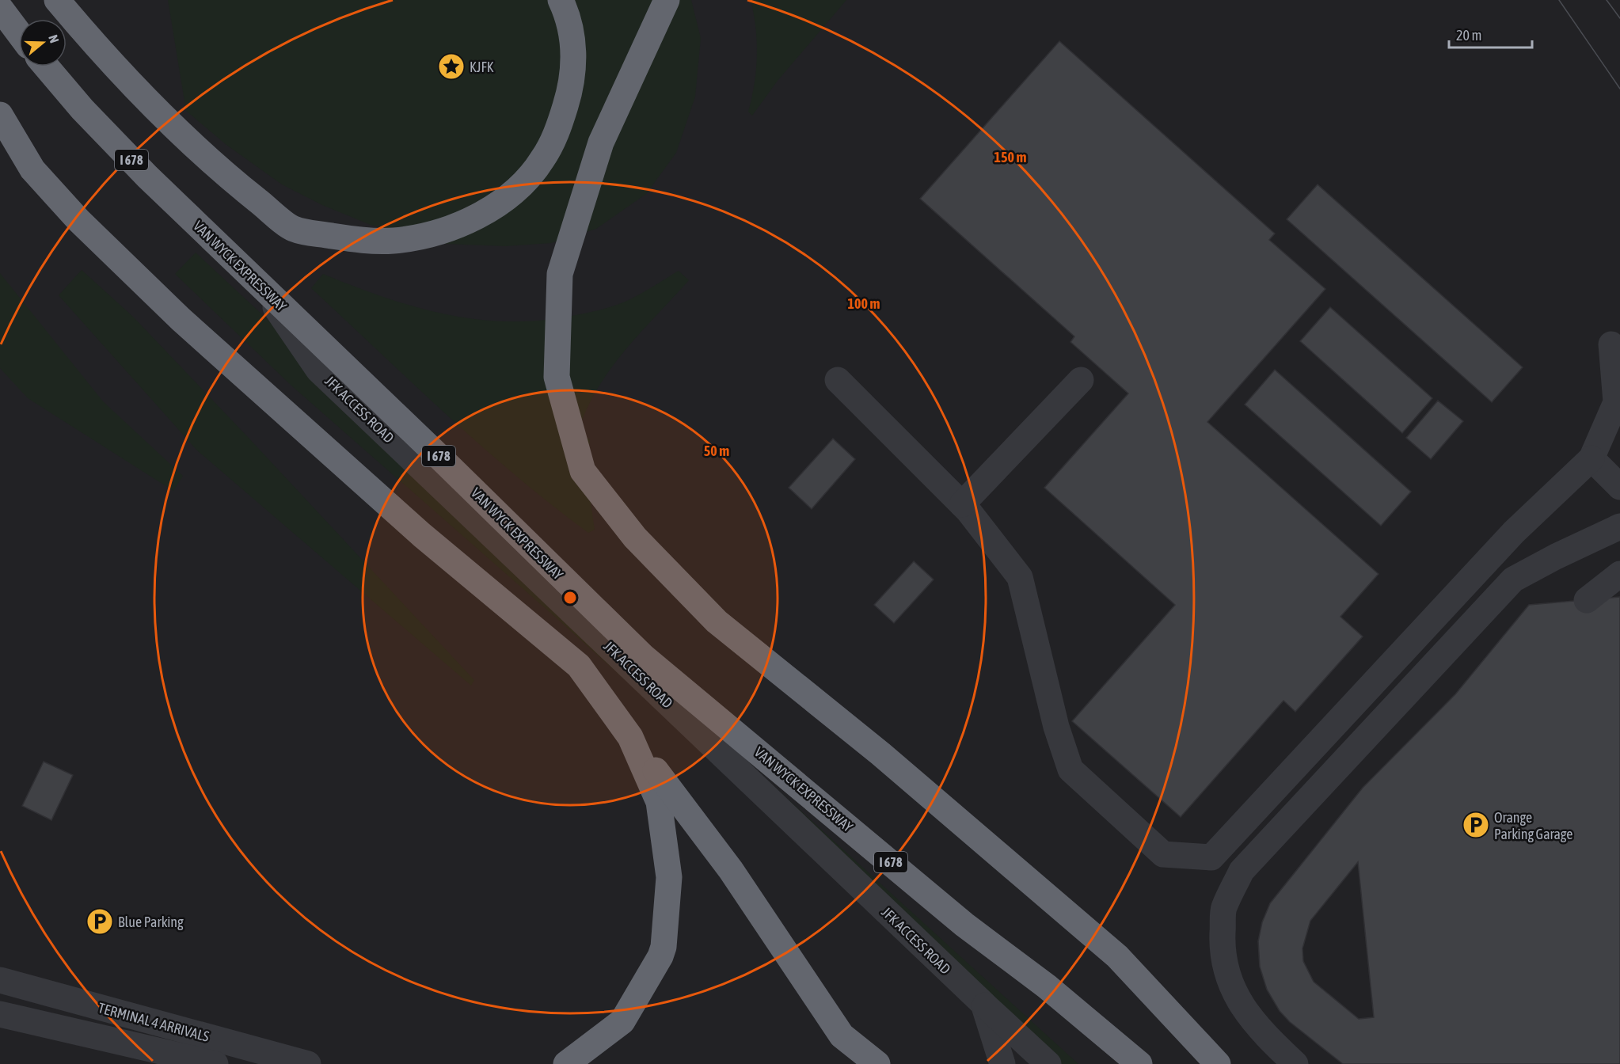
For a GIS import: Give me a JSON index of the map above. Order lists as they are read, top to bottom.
{
  "streets": {
    "highway": ["I 678", "VAN WYCK EXPRESSWAY"],
    "street": ["JFK ACCESS ROAD", "TERMINAL 4 ARRIVALS"]
  },
  "crossings": [
    ["VAN WYCK EXPRESSWAY", "JFK ACCESS ROAD"]
  ],
  "places": {
    "place": ["KJFK"],
    "parking": ["Orange Parking Garage", "Blue Parking"]
  },
  "scale_bar": "20 m",
  "north": "right",
  "rings": ["150 m", "100 m", "50 m"]
}
